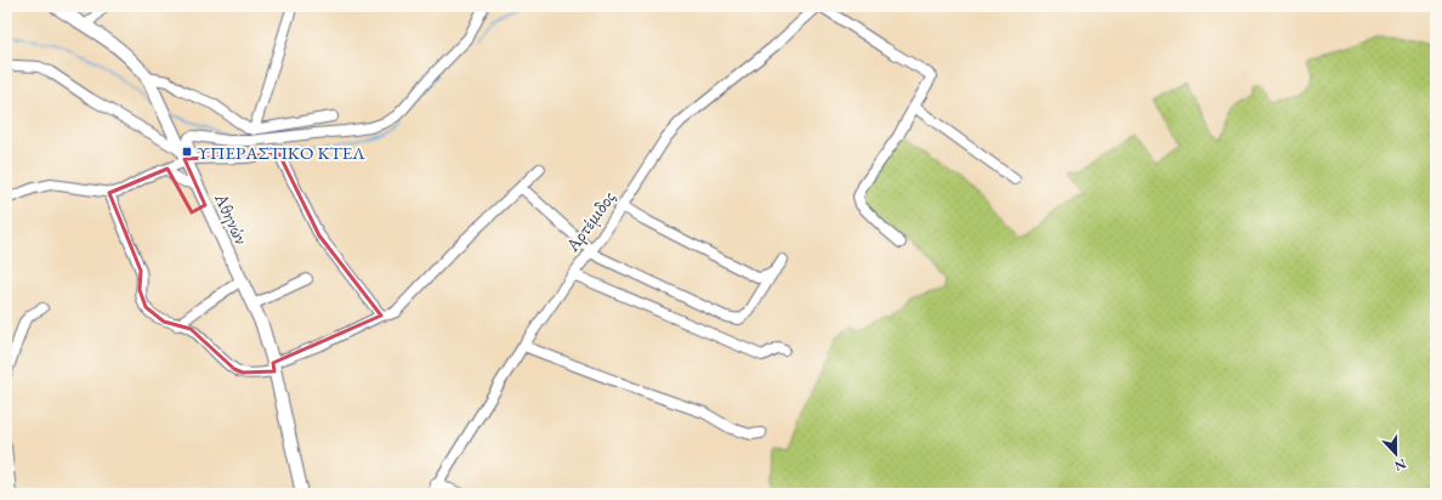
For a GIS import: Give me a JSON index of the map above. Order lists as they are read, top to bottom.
{
  "streets": {
    "main road": ["Αθηνών"],
    "street": ["Αρτέμιδος"]
  },
  "places": {
    "transit": ["ΥΠΕΡΑΣΤΙΚΟ ΚΤΕΛ"]
  },
  "north": "bottom"
}
